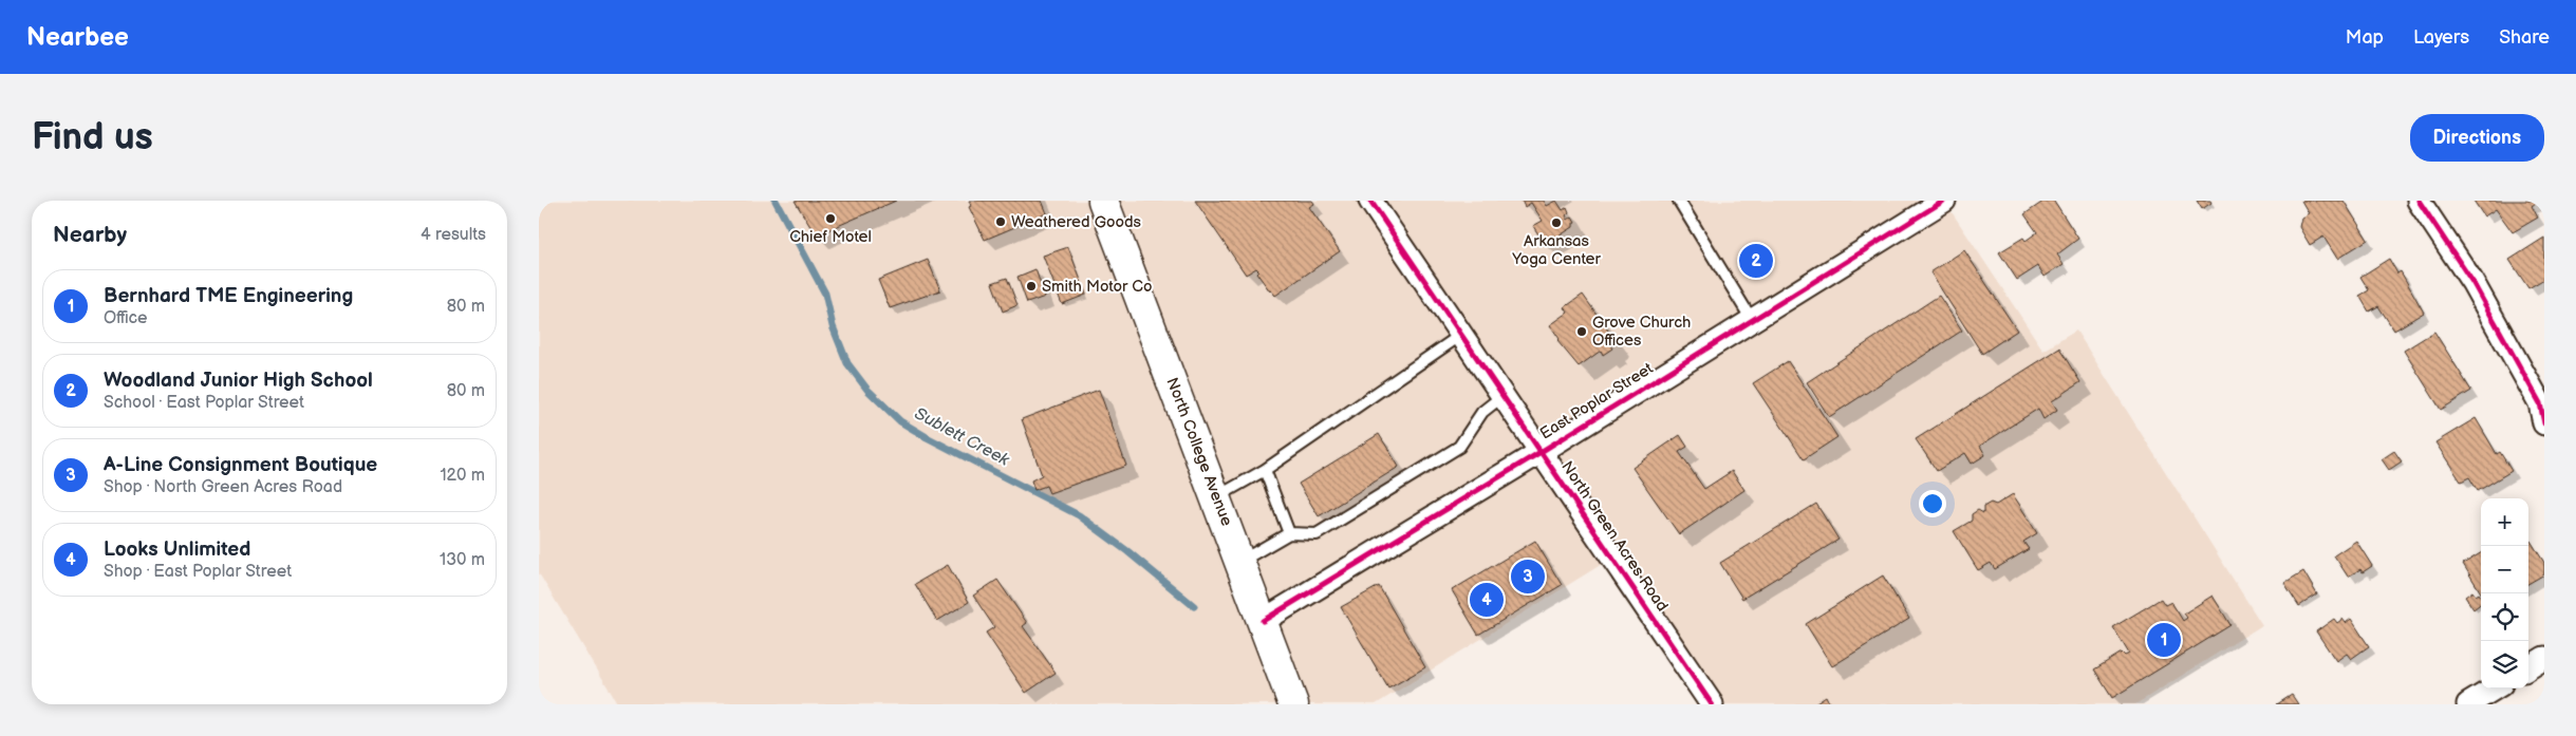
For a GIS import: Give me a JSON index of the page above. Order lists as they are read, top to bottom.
{
  "streets": {
    "main road": ["North College Avenue"],
    "street": ["East Poplar Street", "North Green Acres Road"]
  },
  "crossings": [
    ["East Poplar Street", "North College Avenue"],
    ["East Poplar Street", "North Green Acres Road"]
  ],
  "water": ["Sublett Creek"],
  "places": [
    "Chief Motel",
    "Weathered Goods",
    "Arkansas Yoga Center",
    "Smith Motor Co",
    "Grove Church Offices"
  ],
  "page": {
    "header": "Nearbee",
    "nav": ["Map", "Layers", "Share"],
    "buttons": "Directions",
    "title": "Find us",
    "heading": ["Nearby", "4 results"],
    "pins": [
      "2",
      "3",
      "4",
      "1"
    ],
    "list": [
      {
        "mark": "1",
        "name": "Bernhard TME Engineering",
        "note": "Office",
        "value": "80 m"
      },
      {
        "mark": "2",
        "name": "Woodland Junior High School",
        "note": "School · East Poplar Street",
        "value": "80 m"
      },
      {
        "mark": "3",
        "name": "A-Line Consignment Boutique",
        "note": "Shop · North Green Acres Road",
        "value": "120 m"
      },
      {
        "mark": "4",
        "name": "Looks Unlimited",
        "note": "Shop · East Poplar Street",
        "value": "130 m"
      }
    ],
    "map_buttons": ["+", "−"]
  }
}
